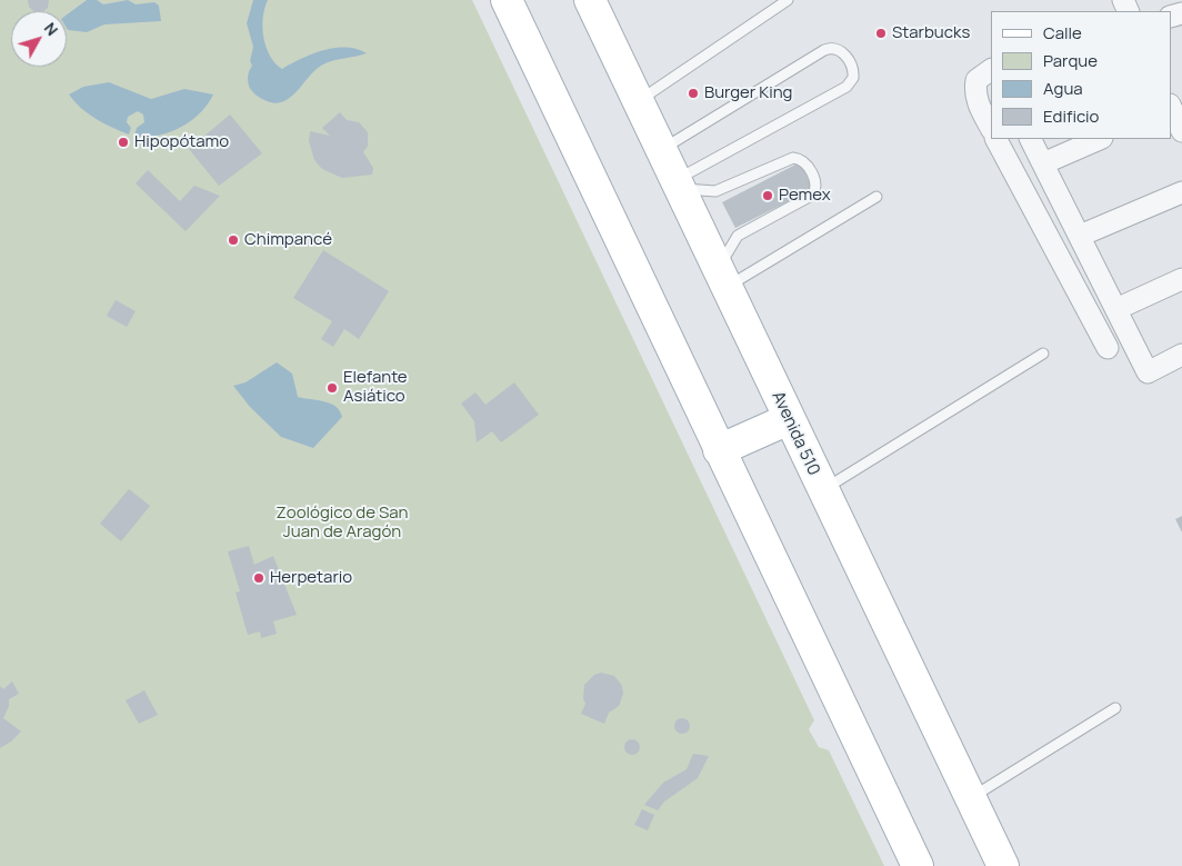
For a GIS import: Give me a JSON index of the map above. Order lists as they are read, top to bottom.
{
  "streets": {
    "main road": ["Avenida 510"]
  },
  "parks": ["Zoológico de San Juan de Aragón"],
  "places": [
    "Starbucks",
    "Burger King",
    "Hipopótamo",
    "Pemex",
    "Chimpancé",
    "Elefante Asiático",
    "Herpetario"
  ],
  "legend": [
    "Calle",
    "Parque",
    "Agua",
    "Edificio"
  ],
  "north": "top right"
}
